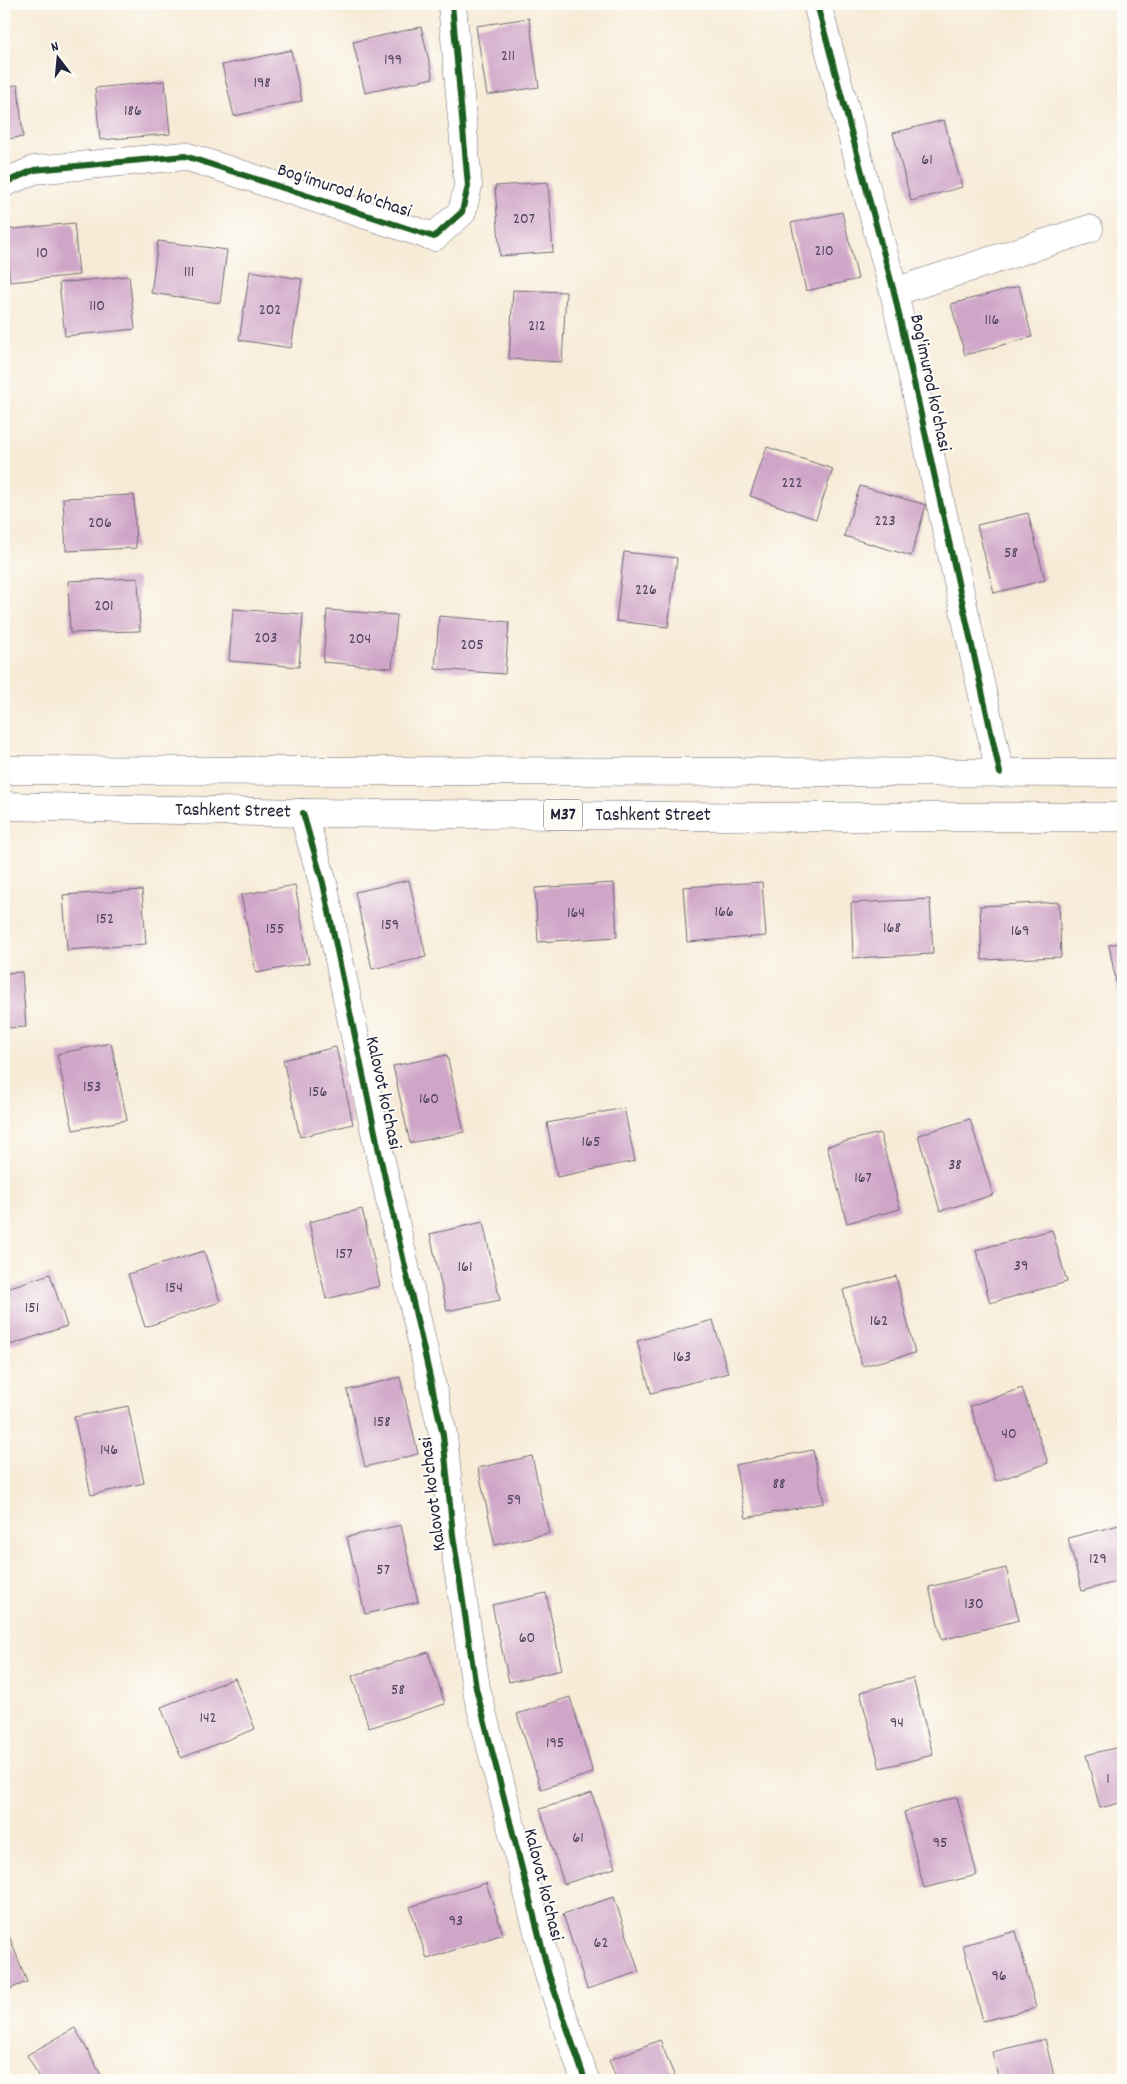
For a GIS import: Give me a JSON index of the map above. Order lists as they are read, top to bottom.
{
  "streets": {
    "main road": [
      "Bog'imurod ko'chasi",
      "Tashkent Street",
      "M37",
      "Kalovot ko'chasi"
    ]
  },
  "crossings": [
    ["Bog'imurod ko'chasi", "M37"],
    ["Tashkent Street", "Kalovot ko'chasi"]
  ],
  "house_numbers": [
    "211",
    "199",
    "198",
    "186",
    "61",
    "207",
    "210",
    "10",
    "111",
    "110",
    "202",
    "116",
    "212",
    "222",
    "223",
    "206",
    "58",
    "226",
    "201",
    "203",
    "204",
    "205",
    "166",
    "164",
    "152",
    "159",
    "168",
    "155",
    "169",
    "153",
    "156",
    "160",
    "165",
    "38",
    "167",
    "157",
    "39",
    "161",
    "154",
    "151",
    "162",
    "163",
    "158",
    "40",
    "146",
    "88",
    "59",
    "129",
    "57",
    "130",
    "60",
    "58",
    "142",
    "94",
    "195",
    "1",
    "61",
    "95",
    "93",
    "62",
    "96"
  ],
  "north": "top"
}
